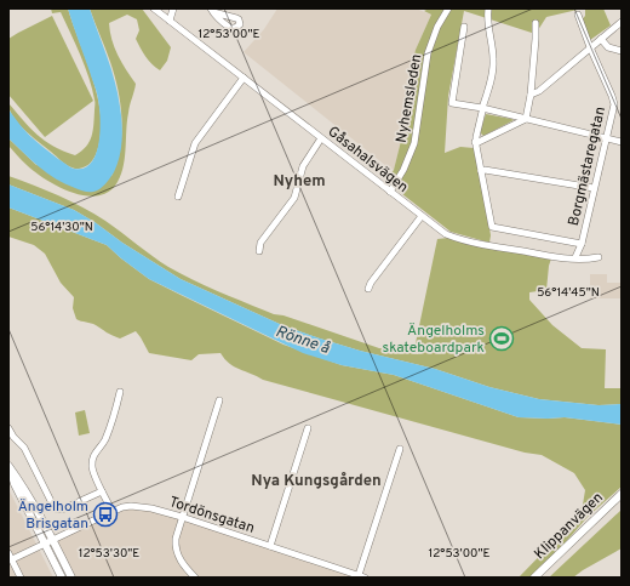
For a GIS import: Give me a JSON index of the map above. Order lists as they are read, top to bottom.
{
  "streets": {
    "main road": ["Klippanvägen"],
    "street": [
      "Nyhemsleden",
      "Gåsahalsvägen",
      "Borgmästaregatan",
      "Tordönsgatan"
    ]
  },
  "crossings": [
    ["Nyhemsleden", "Gåsahalsvägen"],
    ["Gåsahalsvägen", "Borgmästaregatan"]
  ],
  "districts": ["Nyhem", "Nya Kungsgården"],
  "water": ["Rönne å"],
  "places": {
    "sports": ["Ängelholms skateboardpark"],
    "bus stop": ["Ängelholm Brisgatan"]
  },
  "coordinates": [
    "12°53'00\"E",
    "56°14'30\"N",
    "56°14'45\"N",
    "12°53'30\"E"
  ]
}
